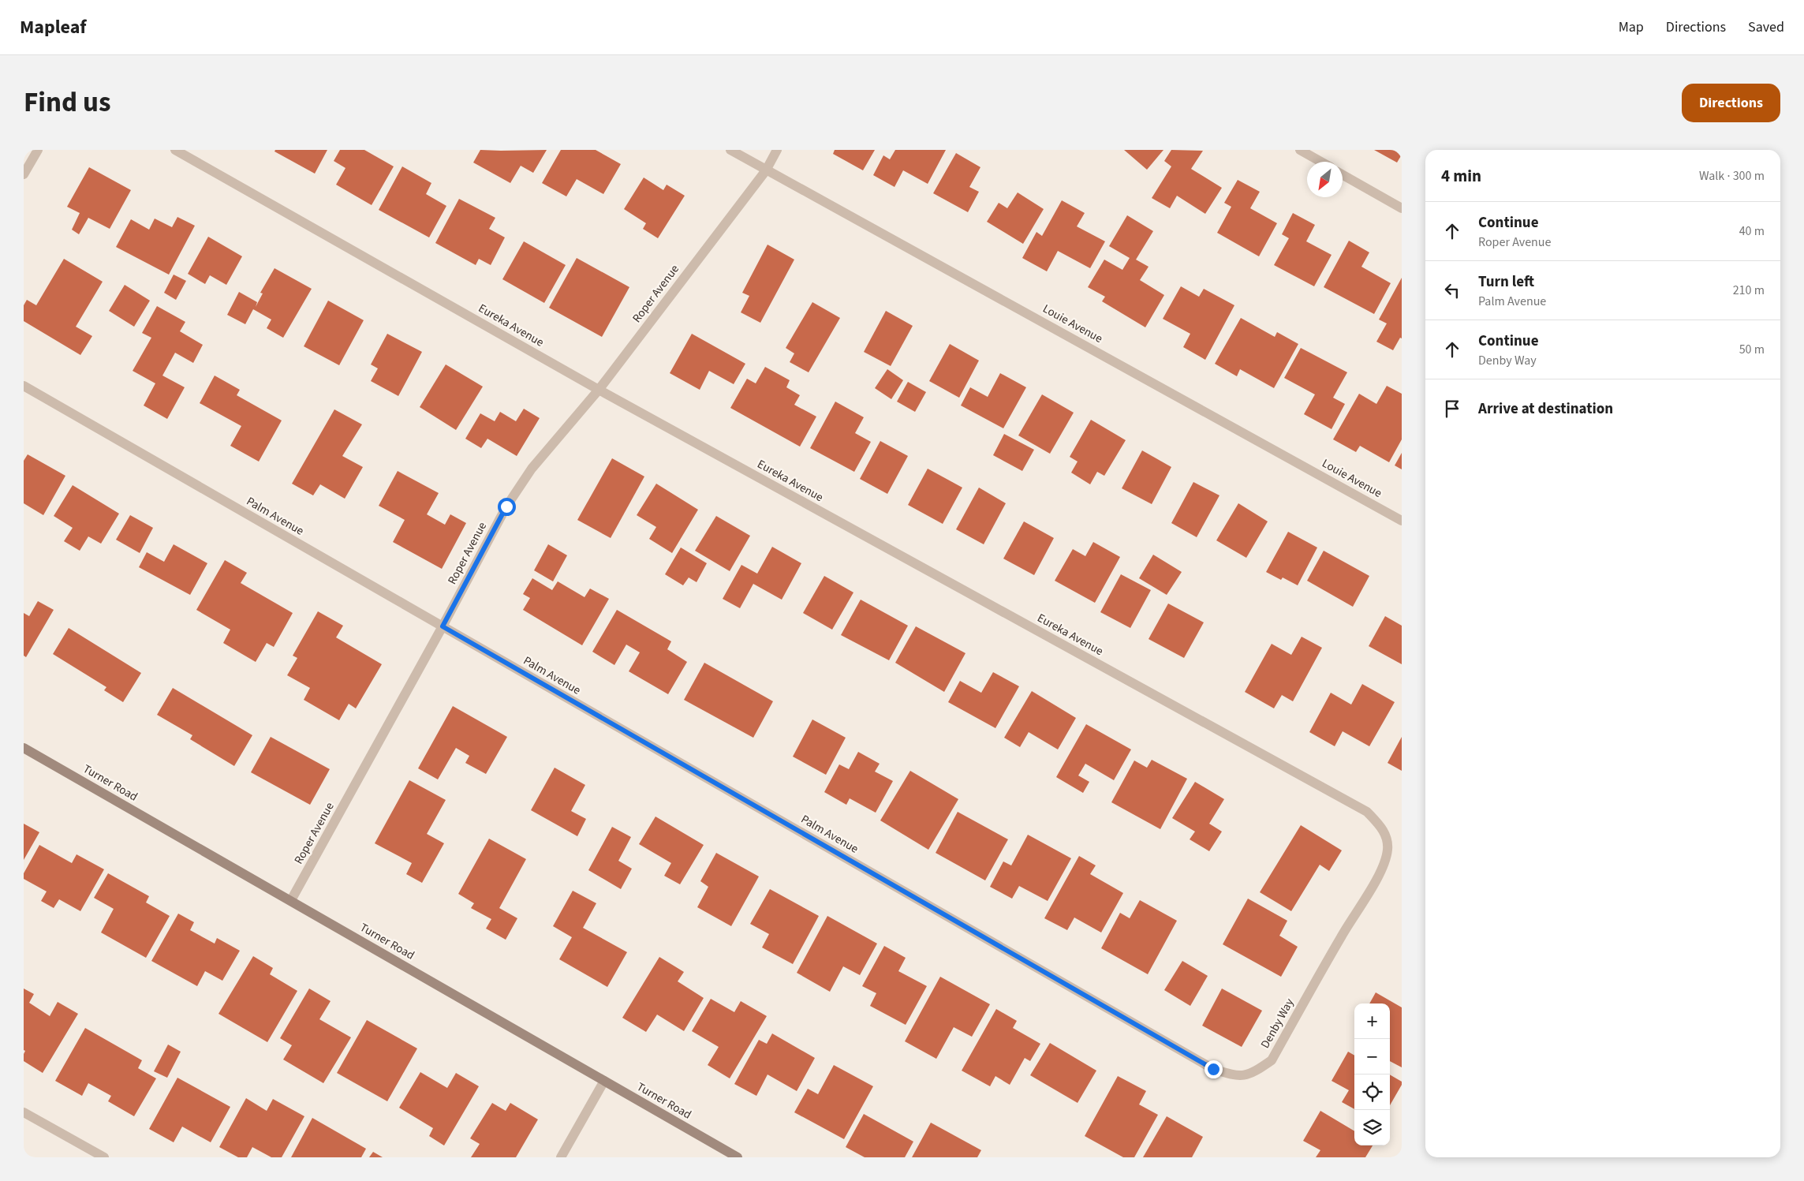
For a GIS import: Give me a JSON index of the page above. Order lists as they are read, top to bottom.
{
  "streets": {
    "main road": ["Turner Road"],
    "street": [
      "Roper Avenue",
      "Louie Avenue",
      "Eureka Avenue",
      "Palm Avenue",
      "Denby Way"
    ]
  },
  "crossings": [
    ["Roper Avenue", "Louie Avenue"],
    ["Roper Avenue", "Eureka Avenue"],
    ["Roper Avenue", "Palm Avenue"],
    ["Roper Avenue", "Turner Road"],
    ["Eureka Avenue", "Denby Way"],
    ["Palm Avenue", "Denby Way"]
  ],
  "north": "bottom left",
  "page": {
    "header": "Mapleaf",
    "nav": ["Map", "Directions", "Saved"],
    "title": "Find us",
    "buttons": "Directions",
    "heading": ["4 min", "Walk · 300 m"],
    "list": [
      ["Continue", "Roper Avenue", "40 m"],
      ["Turn left", "Palm Avenue", "210 m"],
      ["Continue", "Denby Way", "50 m"],
      "Arrive at destination"
    ],
    "map_buttons": ["+", "−"]
  }
}
